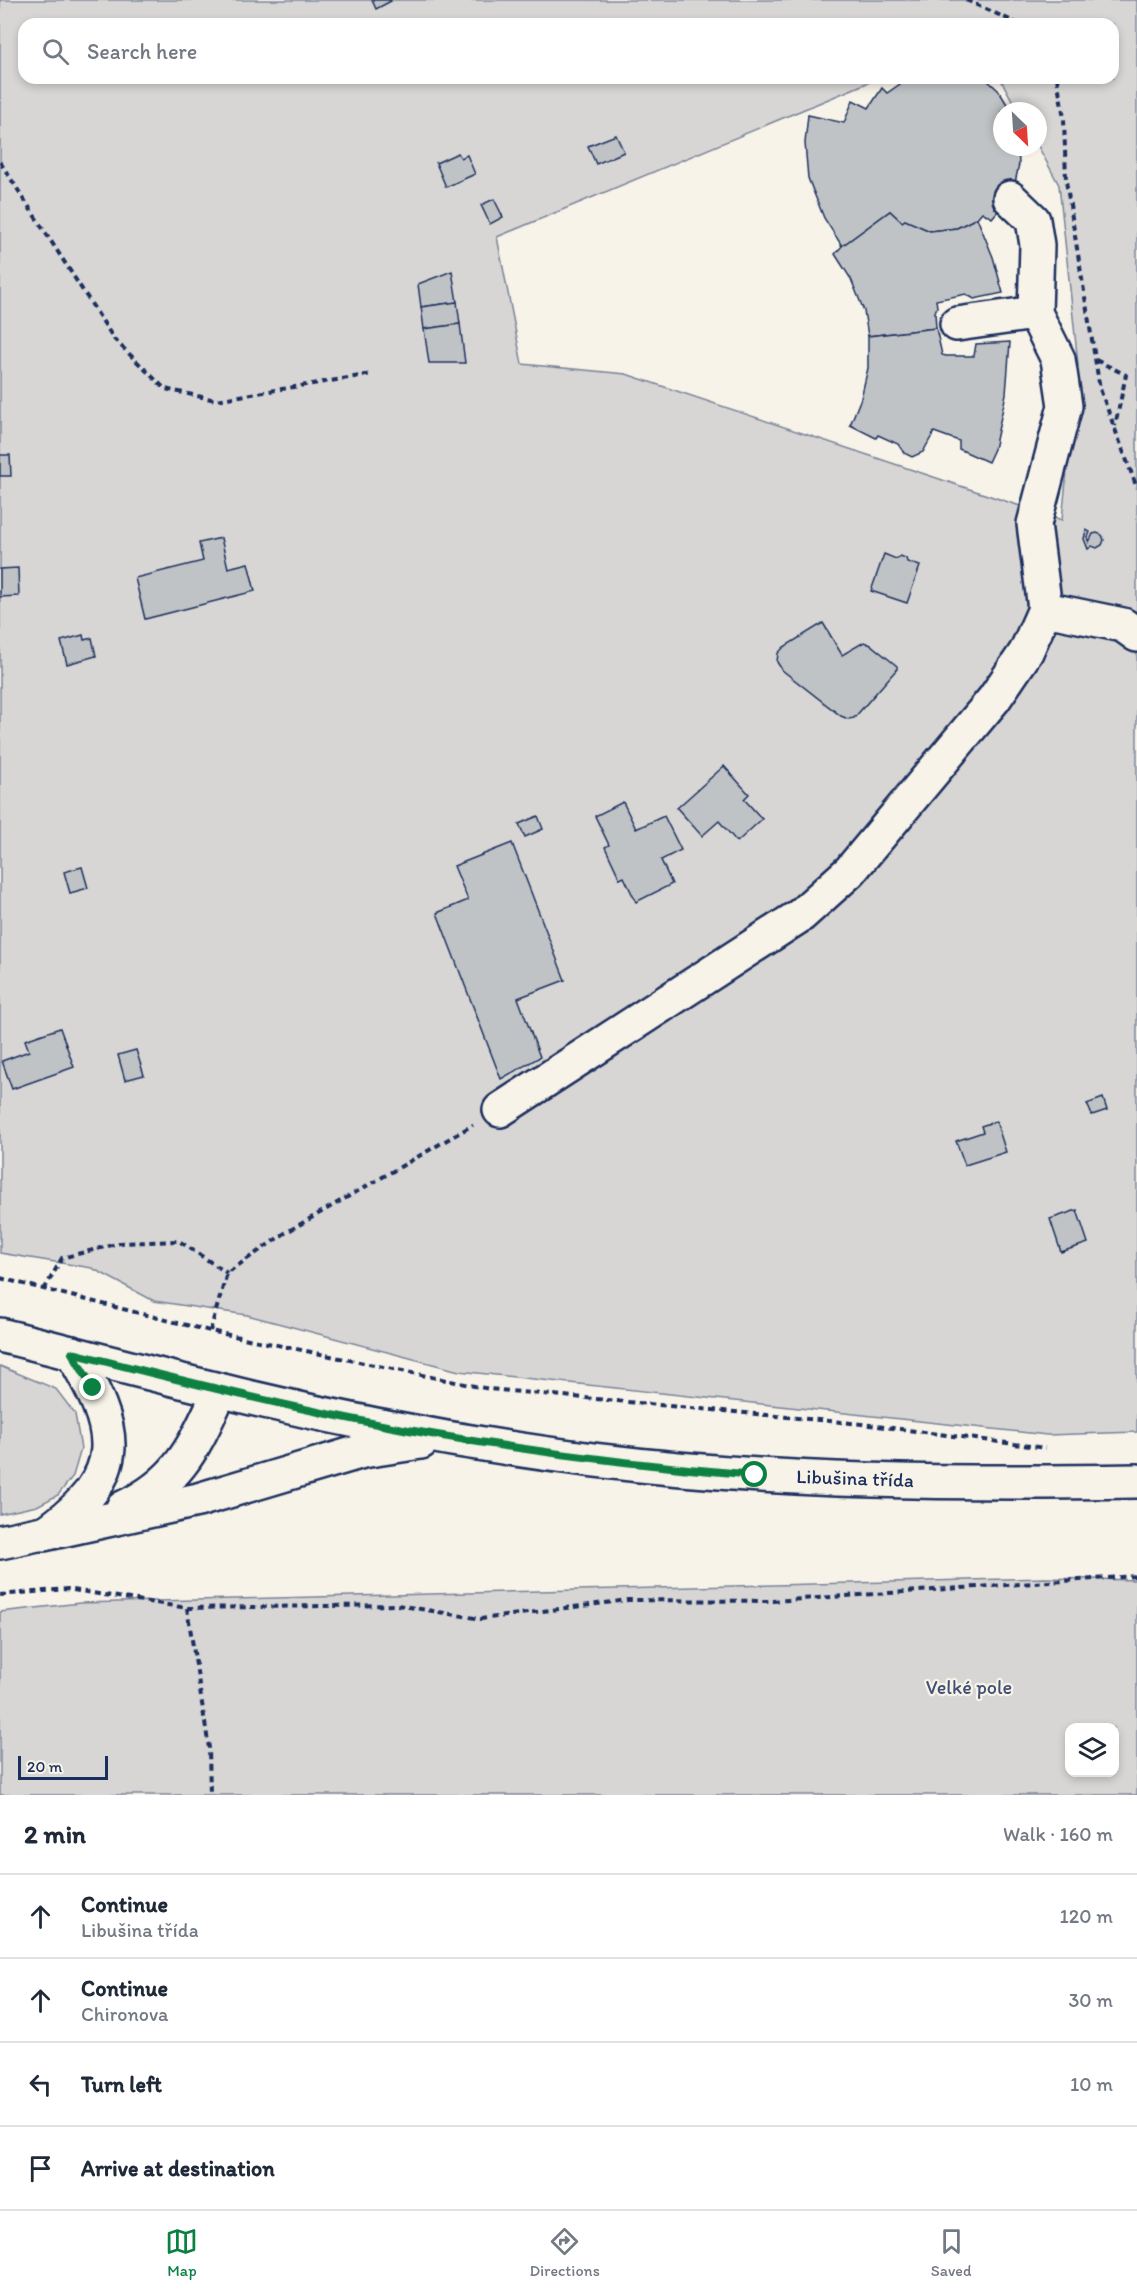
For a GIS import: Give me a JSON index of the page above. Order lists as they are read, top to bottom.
{
  "streets": {
    "street": ["Libušina třída"]
  },
  "parks": ["Velké pole"],
  "scale_bar": "20 m",
  "north": "bottom right",
  "page": {
    "search": "Search here",
    "scale": "20 m",
    "heading": ["2 min", "Walk · 160 m"],
    "list": [
      ["Continue", "Libušina třída", "120 m"],
      ["Continue", "Chironova", "30 m"],
      ["Turn left", "10 m"],
      "Arrive at destination"
    ],
    "nav": ["Map", "Directions", "Saved"]
  }
}
